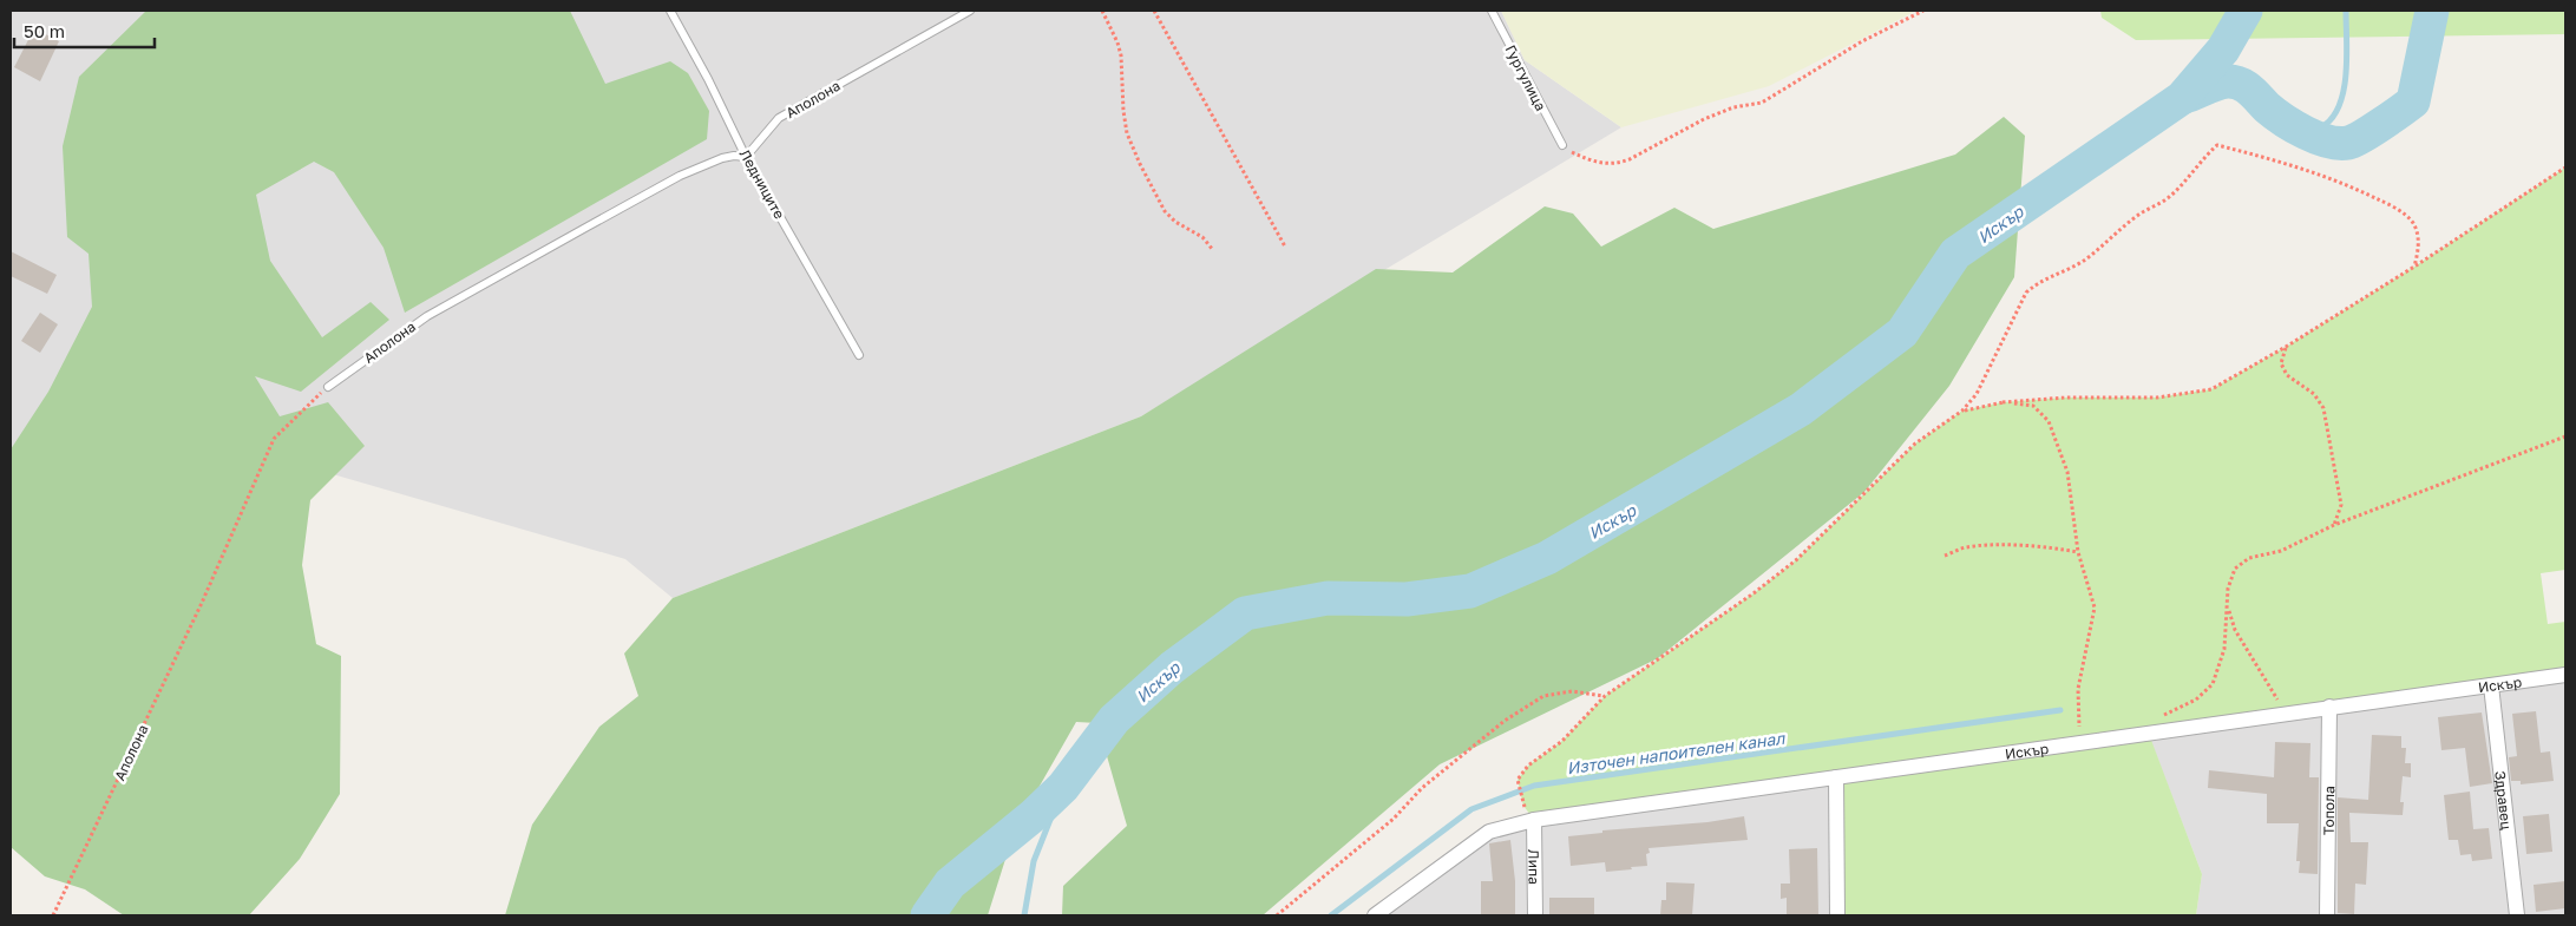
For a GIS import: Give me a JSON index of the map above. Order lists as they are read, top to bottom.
{
  "streets": {
    "street": [
      "Искър",
      "Здравец",
      "Топола",
      "Липа"
    ],
    "lane": ["Гургулица", "Аполона", "Ледниците"]
  },
  "crossings": [
    ["Аполона", "Ледниците"],
    ["Искър", "Здравец"],
    ["Искър", "Топола"],
    ["Искър", "Липа"]
  ],
  "water": ["Искър", "Източен напоителен канал"],
  "scale_bar": "50 m"
}
